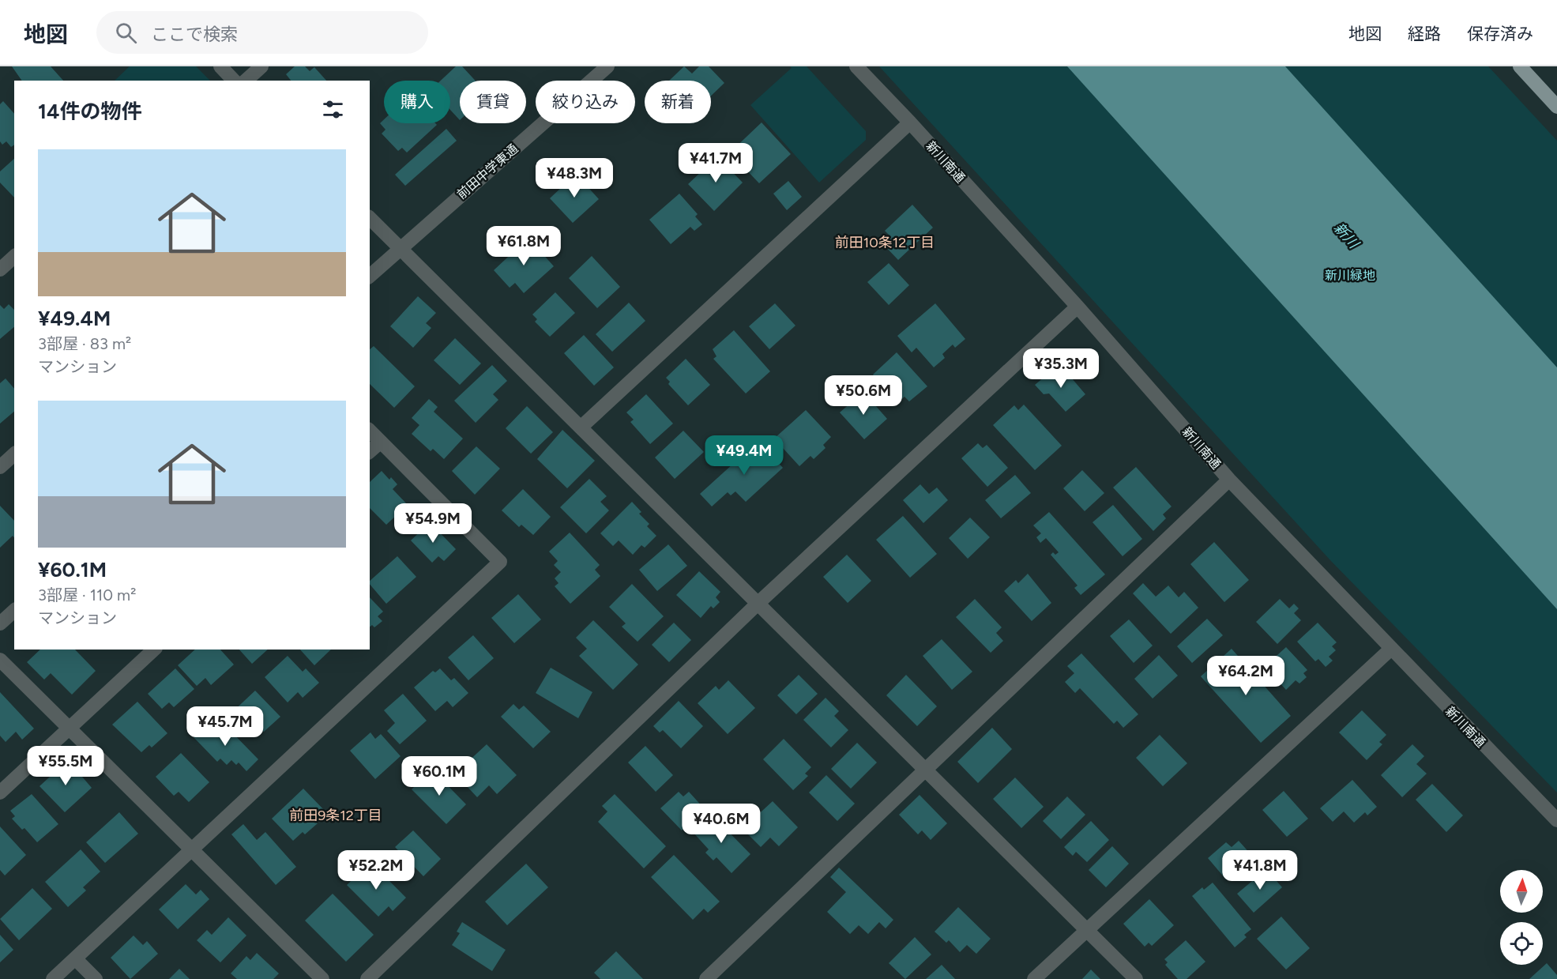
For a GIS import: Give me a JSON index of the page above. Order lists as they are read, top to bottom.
{
  "streets": {
    "street": ["新川南通", "前田中学東通"]
  },
  "districts": ["前田10条12丁目", "前田9条12丁目"],
  "water": ["新川"],
  "parks": ["新川緑地"],
  "north": "top",
  "page": {
    "header": "地図",
    "search": "ここで検索",
    "nav": ["地図", "経路", "保存済み"],
    "chip": [
      "購入",
      "賃貸",
      "絞り込み",
      "新着"
    ],
    "heading": "14件の物件",
    "list": [
      {
        "name": "¥49.4M",
        "note": "3部屋 · 83 m² · マンション"
      },
      {
        "name": "¥60.1M",
        "note": "3部屋 · 110 m² · マンション"
      }
    ],
    "price": [
      "¥41.7M",
      "¥48.3M",
      "¥61.8M",
      "¥35.3M",
      "¥50.6M",
      "¥49.4M",
      "¥54.9M",
      "¥64.2M",
      "¥45.7M",
      "¥55.5M",
      "¥60.1M",
      "¥40.6M",
      "¥52.2M",
      "¥41.8M"
    ]
  }
}
